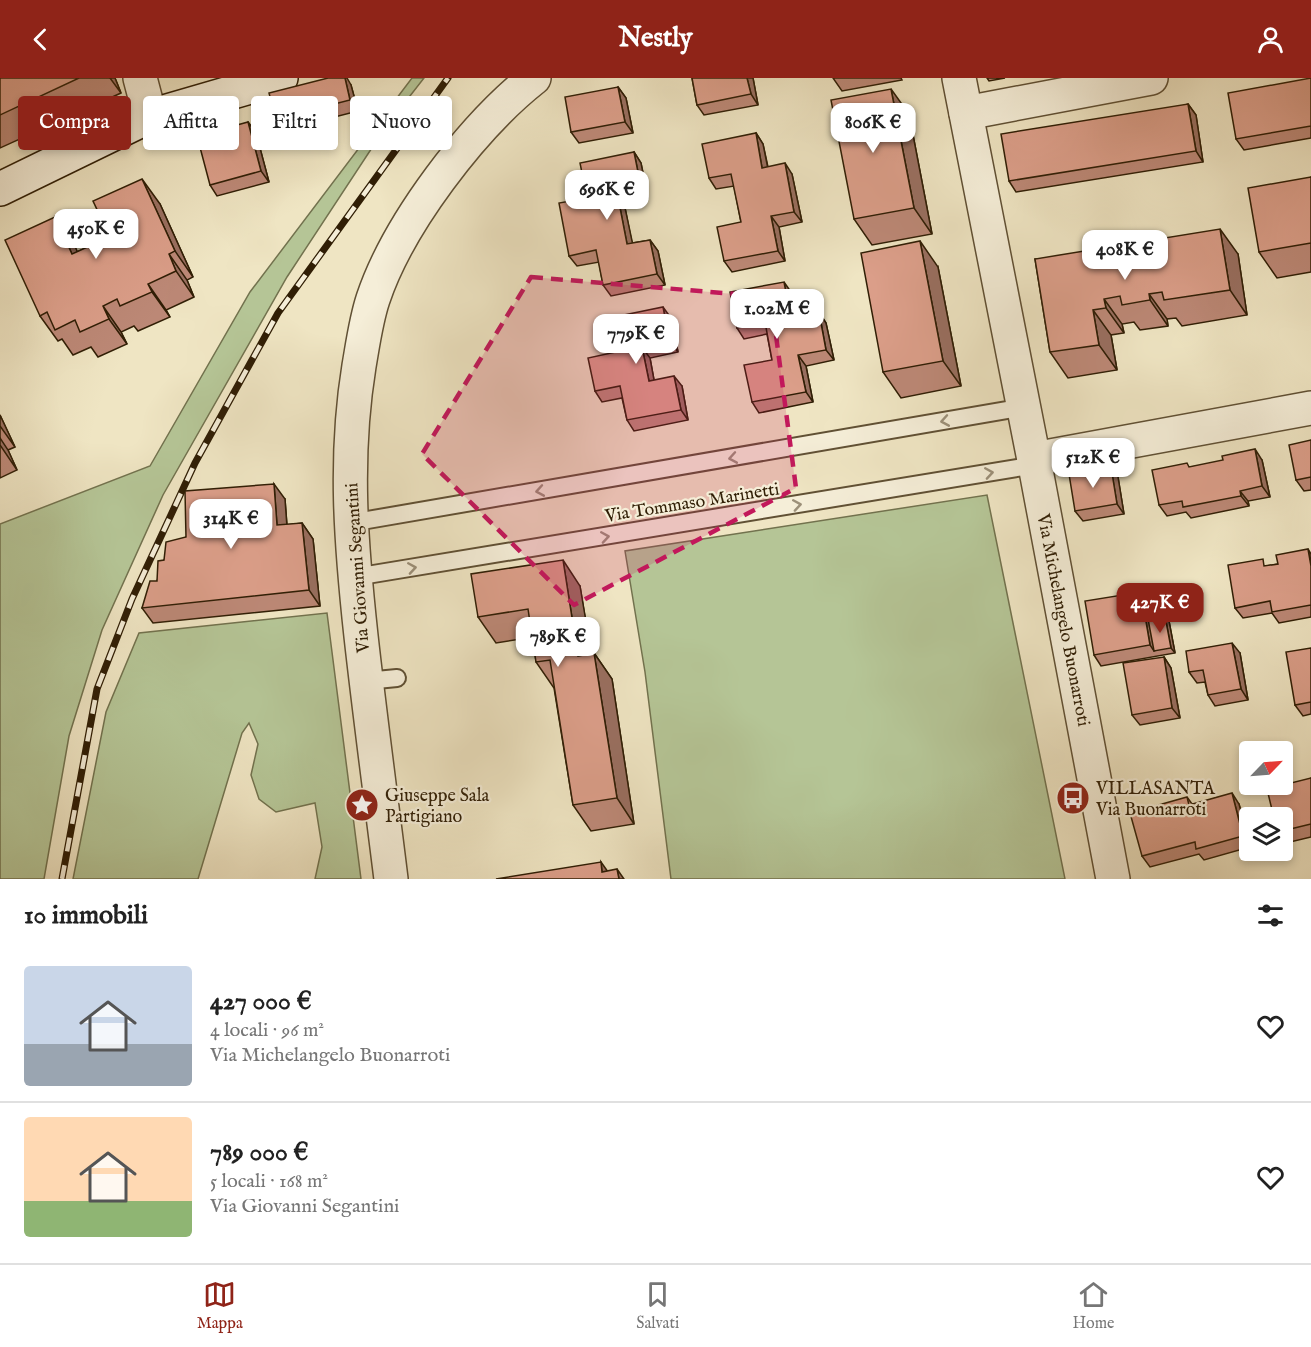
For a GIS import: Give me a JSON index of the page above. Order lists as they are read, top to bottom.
{
  "streets": {
    "street": ["Via Giovanni Segantini", "Via Michelangelo Buonarroti"],
    "lane": ["Via Tommaso Marinetti"]
  },
  "crossings": [
    ["Via Tommaso Marinetti", "Via Giovanni Segantini"],
    ["Via Tommaso Marinetti", "Via Michelangelo Buonarroti"]
  ],
  "places": {
    "bus stop": ["VILLASANTA Via Buonarroti"],
    "place": ["Giuseppe Sala Partigiano"]
  },
  "north": "top right",
  "page": {
    "header": "Nestly",
    "chip": [
      "Compra",
      "Affitta",
      "Filtri",
      "Nuovo"
    ],
    "price": [
      "806K €",
      "696K €",
      "450K €",
      "408K €",
      "1.02M €",
      "779K €",
      "512K €",
      "314K €",
      "427K €",
      "789K €"
    ],
    "heading": "10 immobili",
    "list": [
      {
        "name": "427 000 €",
        "note": "4 locali · 96 m² · Via Michelangelo Buonarroti"
      },
      {
        "name": "789 000 €",
        "note": "5 locali · 168 m² · Via Giovanni Segantini"
      }
    ],
    "tabs": ["Mappa", "Salvati", "Home"]
  }
}
